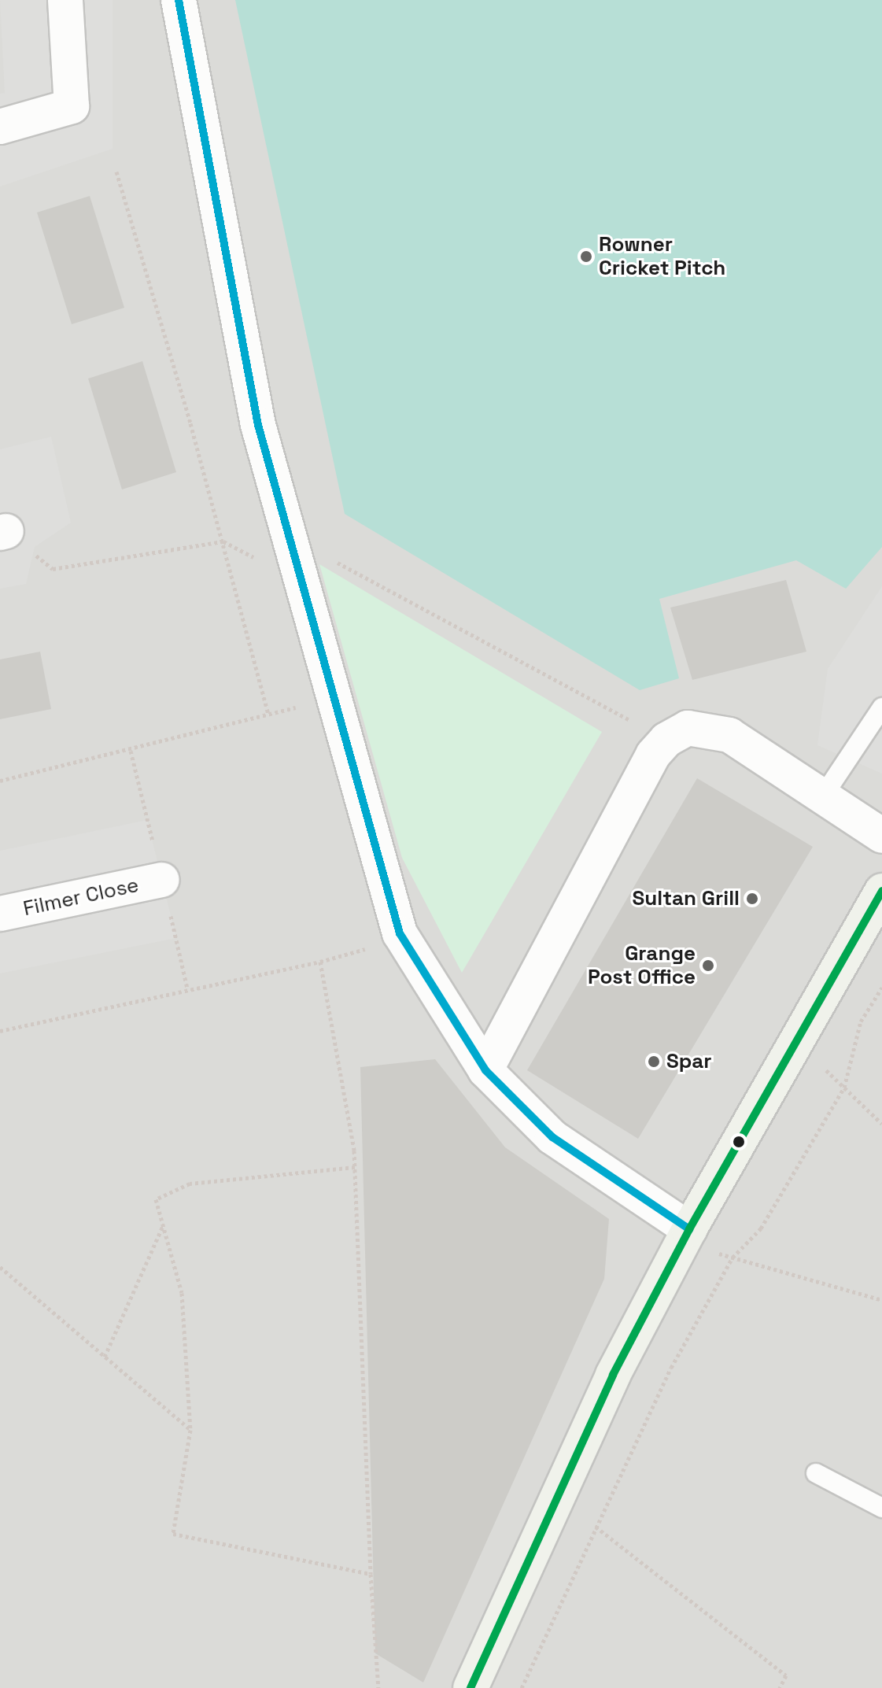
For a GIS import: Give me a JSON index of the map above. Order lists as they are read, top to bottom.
{
  "streets": {
    "street": ["Filmer Close"]
  },
  "places": [
    "Rowner Cricket Pitch",
    "Sultan Grill",
    "Grange Post Office",
    "Spar"
  ]
}
